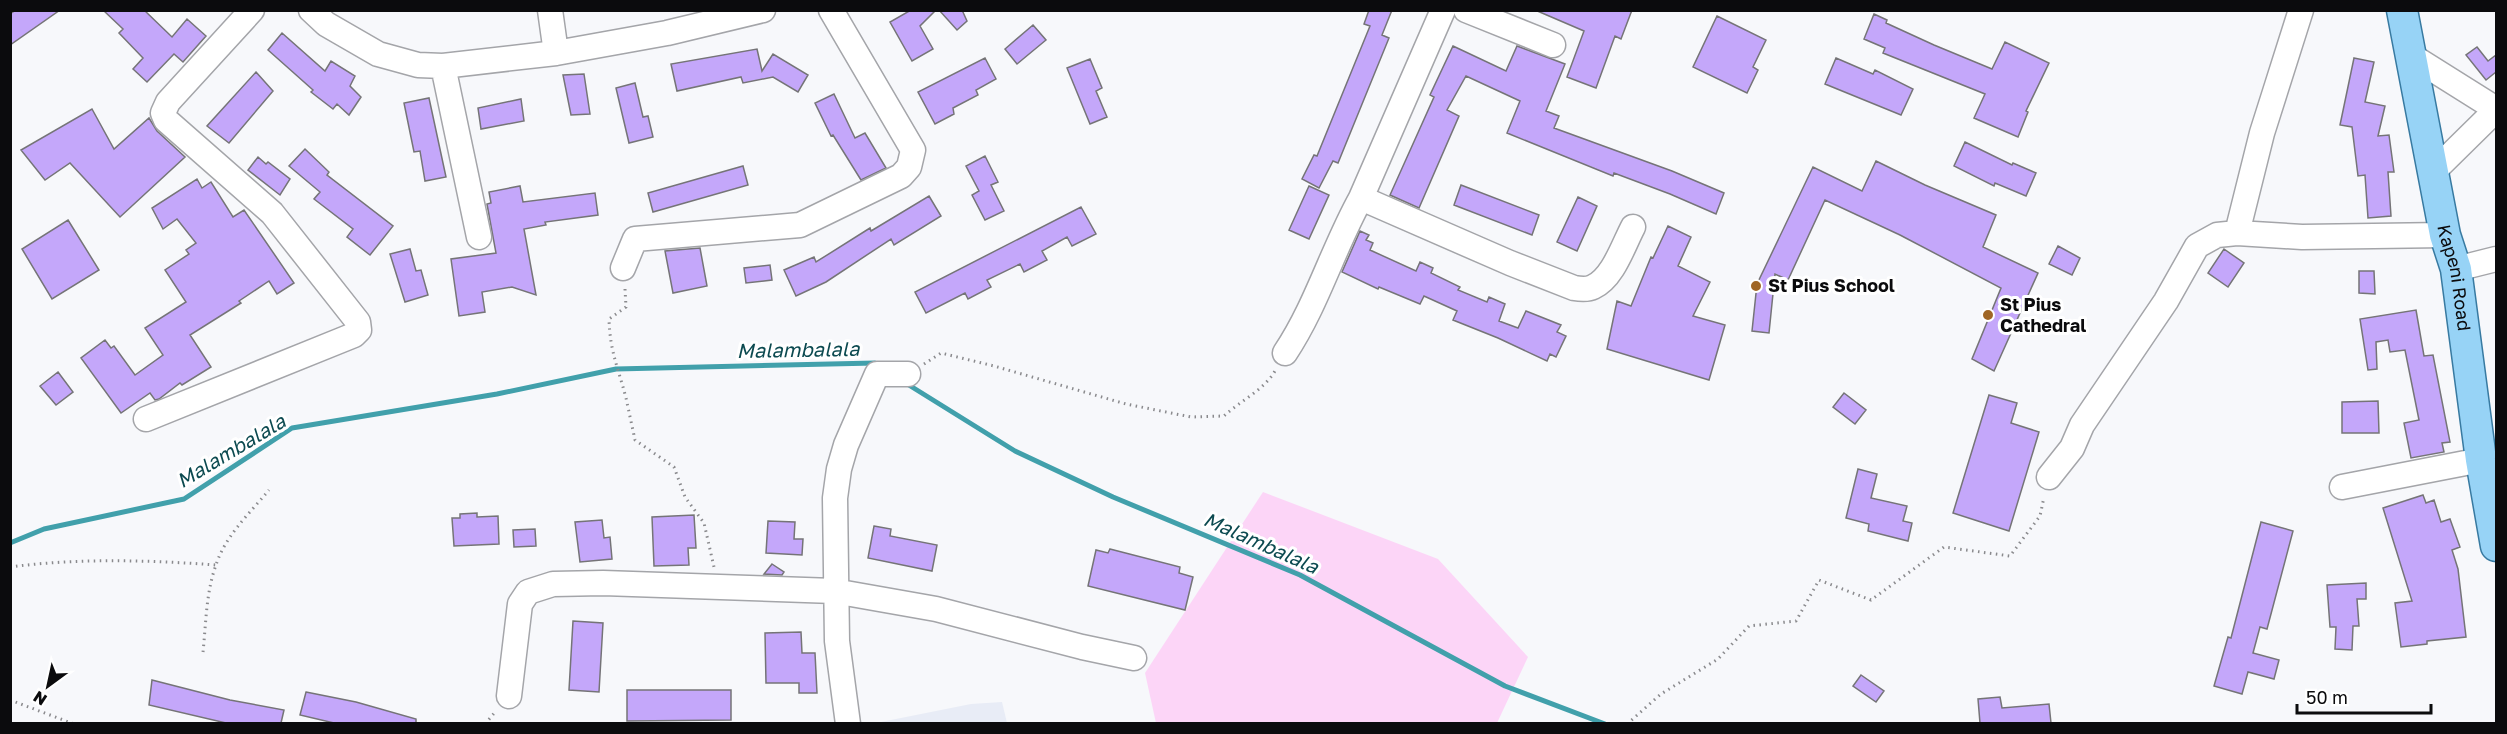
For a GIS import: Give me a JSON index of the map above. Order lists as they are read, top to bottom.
{
  "streets": {
    "main road": ["Kapeni Road"]
  },
  "water": ["Malambalala"],
  "places": ["St Pius School", "St Pius Cathedral"],
  "scale_bar": "50 m",
  "north": "bottom left"
}
